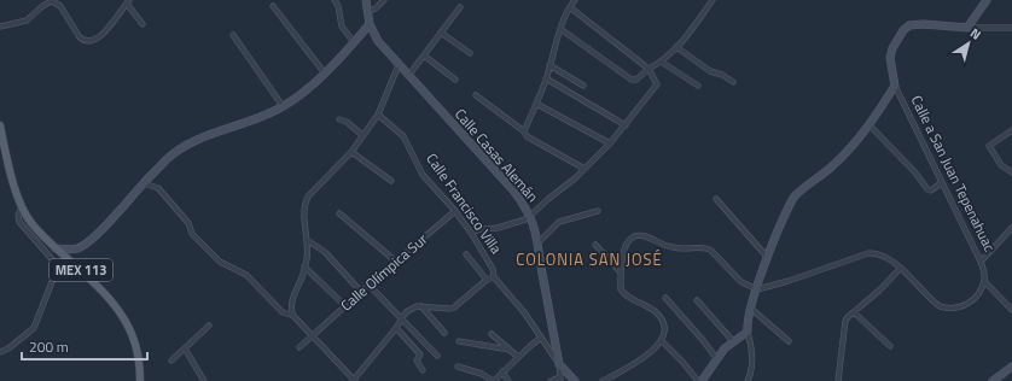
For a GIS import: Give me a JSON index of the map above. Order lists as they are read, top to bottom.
{
  "streets": {
    "main road": ["MEX 113"],
    "street": [
      "Calle Casas Alemán",
      "Calle a San Juan Tepenahuac",
      "Calle Francisco Villa",
      "Calle Olímpica Sur"
    ]
  },
  "crossings": [
    ["Calle Casas Alemán", "Calle Francisco Villa"],
    ["Calle Francisco Villa", "Calle Olímpica Sur"]
  ],
  "districts": ["COLONIA SAN JOSÉ"],
  "scale_bar": "200 m",
  "north": "top right"
}
